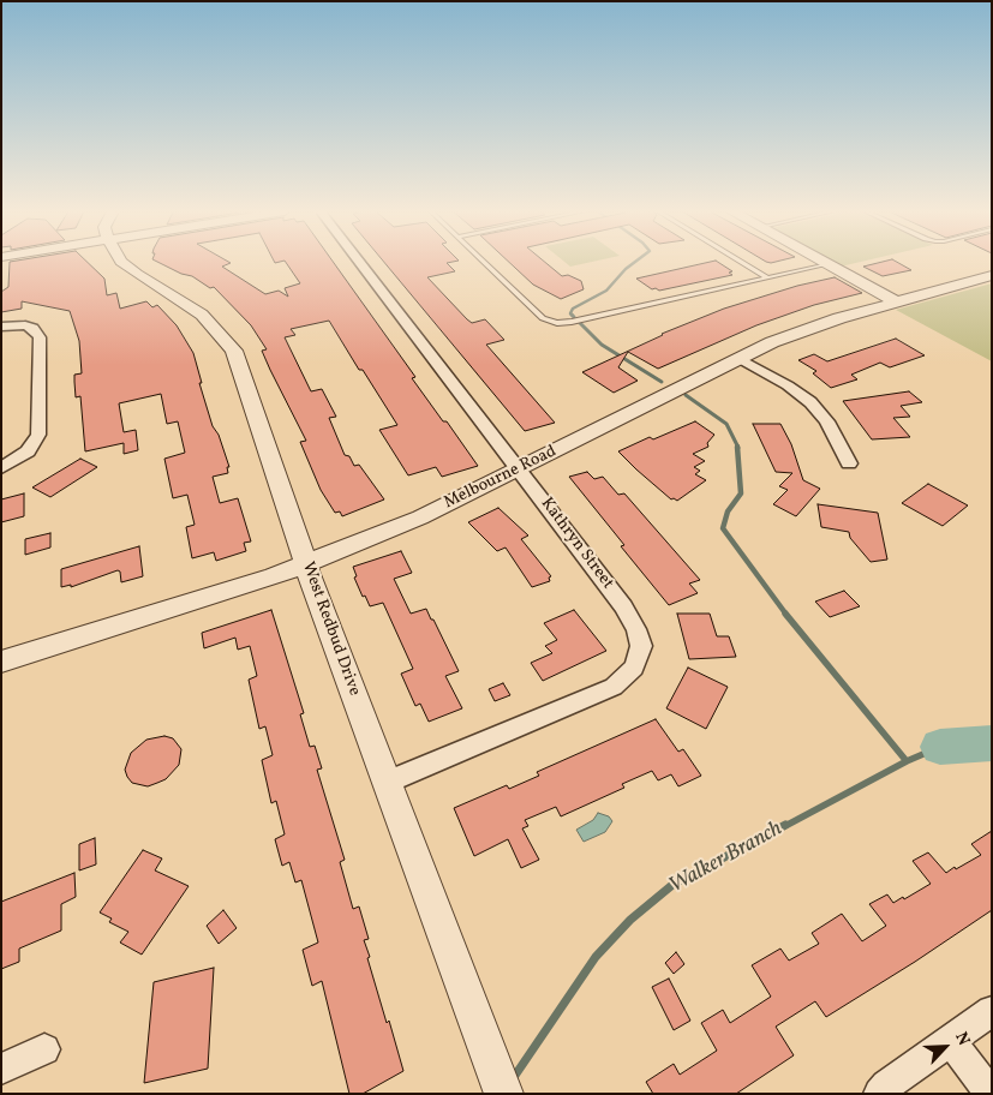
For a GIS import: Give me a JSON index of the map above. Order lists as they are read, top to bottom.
{
  "streets": {
    "street": ["Melbourne Road", "Kathryn Street", "West Redbud Drive"]
  },
  "crossings": [
    ["Melbourne Road", "Kathryn Street"],
    ["Melbourne Road", "West Redbud Drive"],
    ["Kathryn Street", "West Redbud Drive"]
  ],
  "water": ["Walker Branch"],
  "north": "top right"
}
